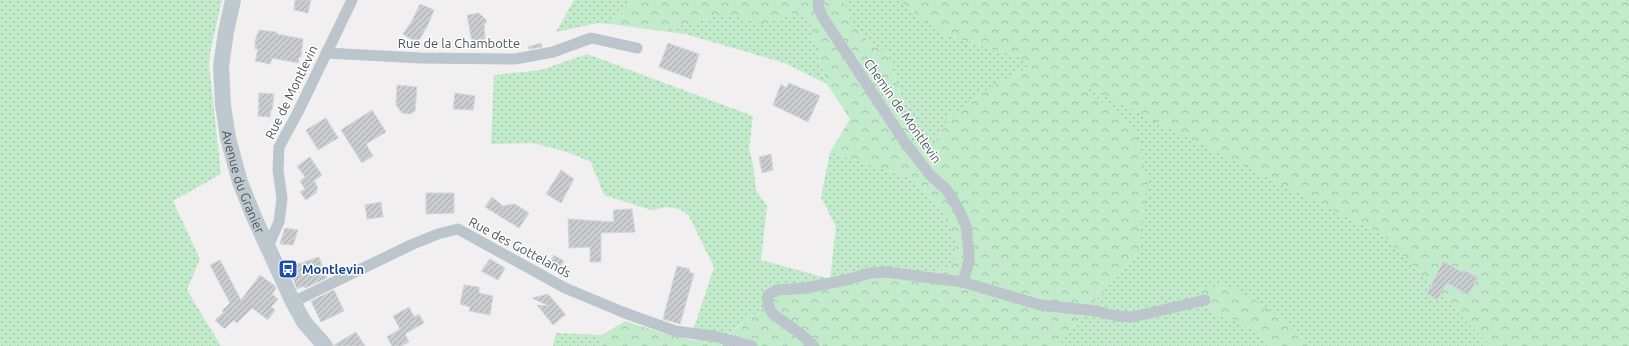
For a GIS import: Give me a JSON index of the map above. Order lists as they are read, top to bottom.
{
  "streets": {
    "main road": ["Avenue du Granier"],
    "street": [
      "Rue de la Chambotte",
      "Rue de Montlevin",
      "Chemin de Montlevin",
      "Rue des Gottelands"
    ]
  },
  "crossings": [
    ["Rue de la Chambotte", "Rue de Montlevin"],
    ["Rue de Montlevin", "Avenue du Granier"],
    ["Avenue du Granier", "Rue des Gottelands"]
  ],
  "places": {
    "bus stop": ["Montlevin"]
  }
}
